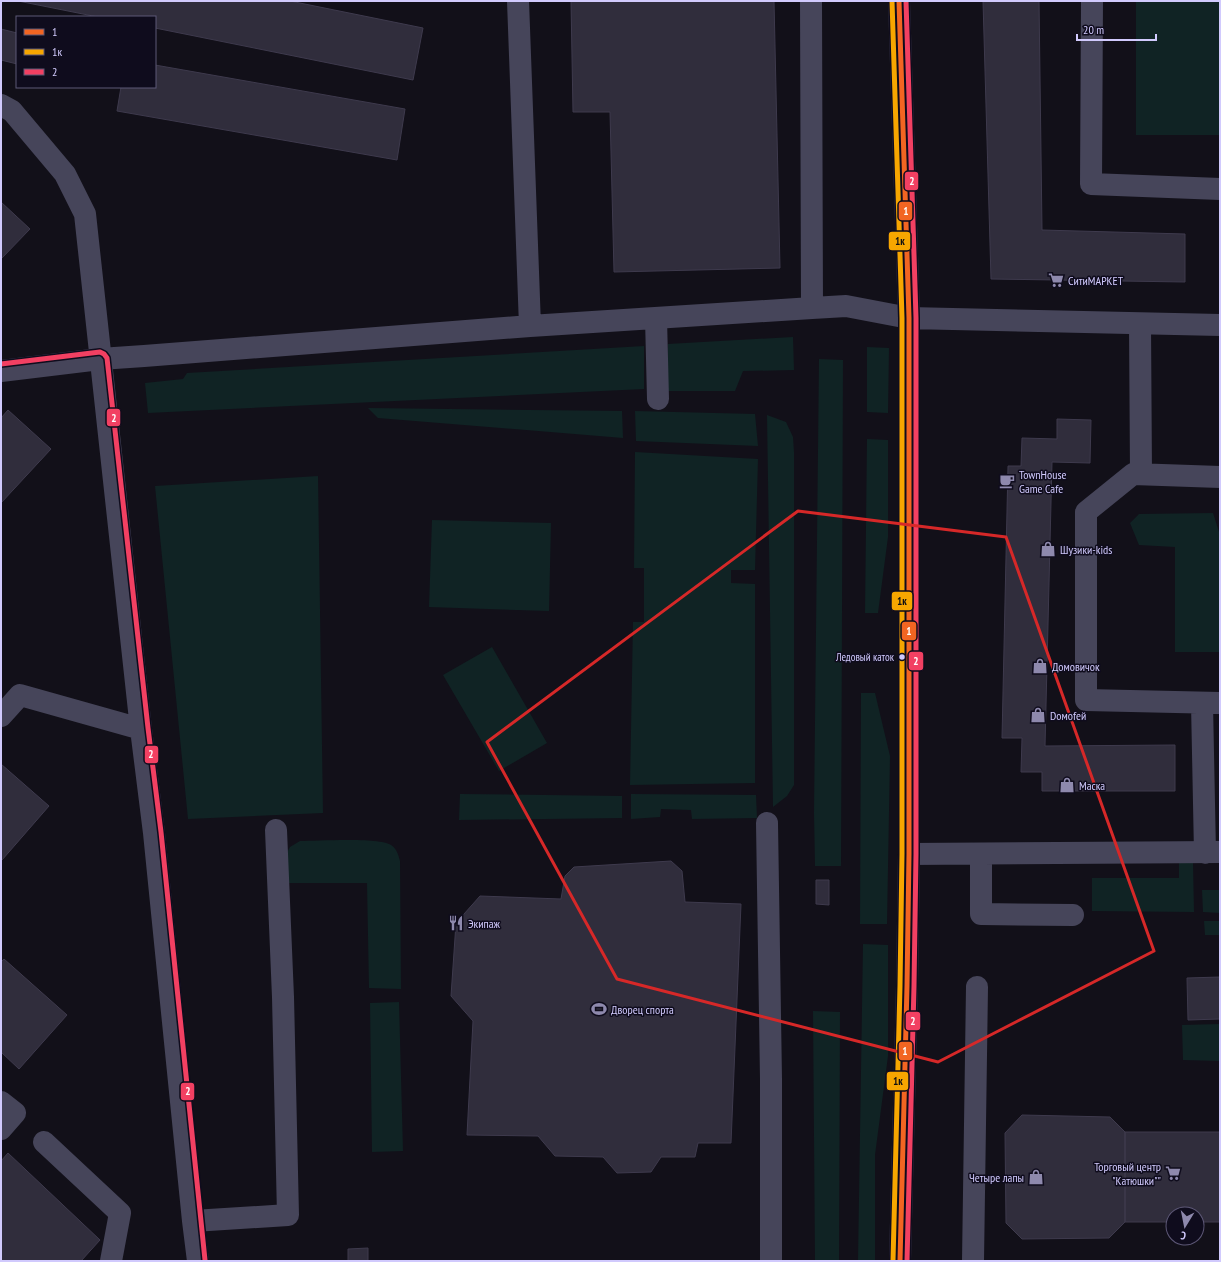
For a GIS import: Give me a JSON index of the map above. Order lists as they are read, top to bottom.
{
  "places": {
    "supermarket": ["СитиМАРКЕТ", "Торговый центр \"Катюшки\"\""],
    "cafe": ["TownHouse Game Cafe"],
    "shop": [
      "Шузики-kids",
      "Домовичок",
      "Dомоfей",
      "Маска",
      "Четыре лапы"
    ],
    "other": ["Ледовый каток"],
    "restaurant": ["Экипаж"],
    "sports": ["Дворец спорта"]
  },
  "lines": ["transit line 1", "transit line 1к", "transit line 2"],
  "legend": ["1", "1к", "2"],
  "scale_bar": "20 m",
  "north": "bottom"
}
